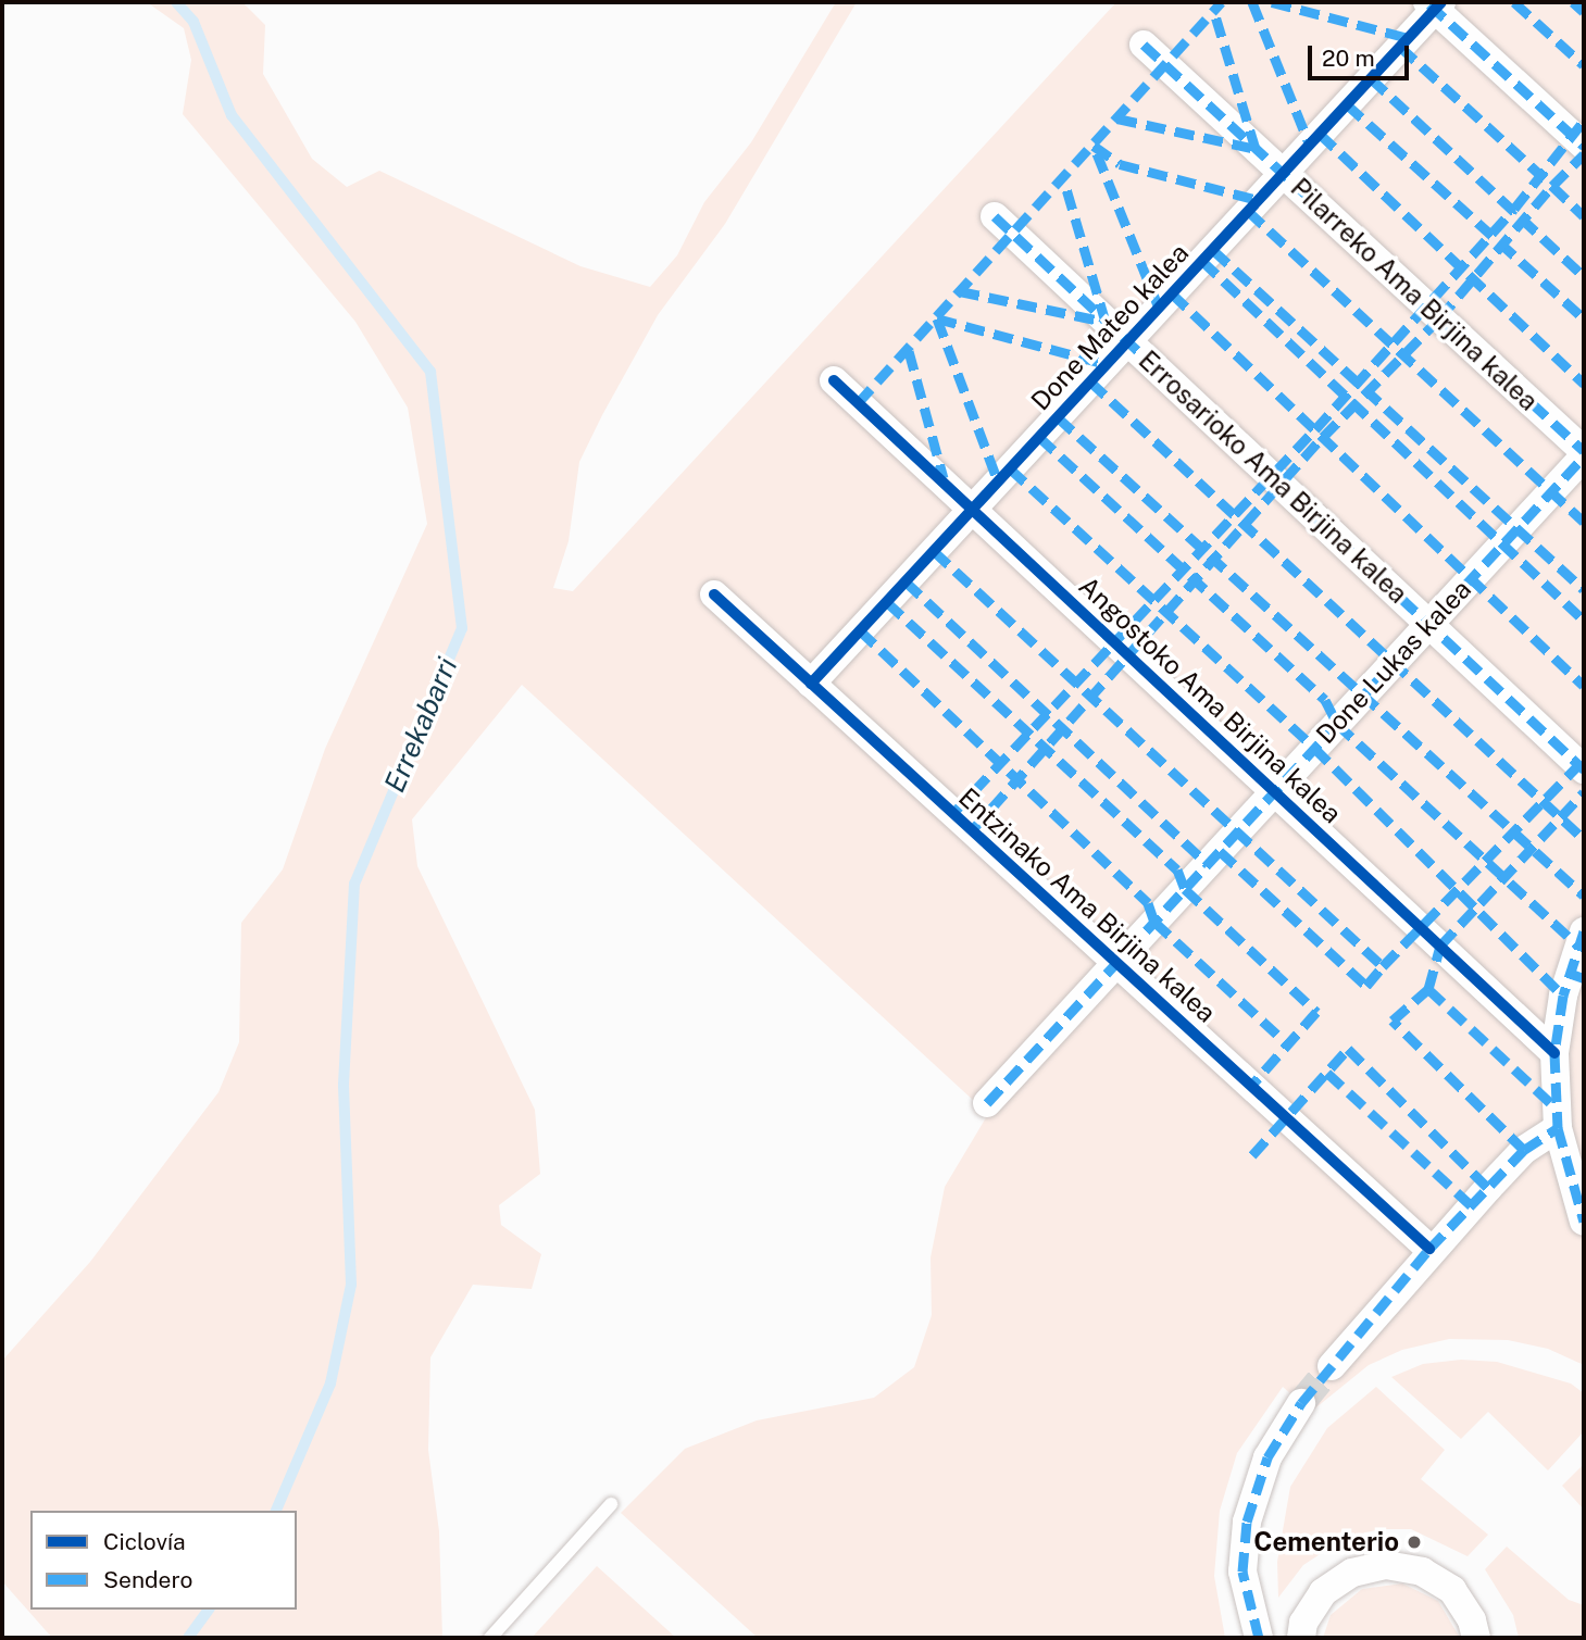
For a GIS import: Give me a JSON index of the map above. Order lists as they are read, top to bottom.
{
  "streets": {
    "street": [
      "Pilarreko Ama Birjina kalea",
      "Done Mateo kalea",
      "Errosarioko Ama Birjina kalea",
      "Done Lukas kalea",
      "Angostoko Ama Birjina kalea",
      "Entzinako Ama Birjina kalea"
    ]
  },
  "crossings": [
    ["Pilarreko Ama Birjina kalea", "Done Mateo kalea"],
    ["Pilarreko Ama Birjina kalea", "Done Lukas kalea"],
    ["Done Mateo kalea", "Errosarioko Ama Birjina kalea"],
    ["Done Mateo kalea", "Angostoko Ama Birjina kalea"],
    ["Done Mateo kalea", "Entzinako Ama Birjina kalea"],
    ["Errosarioko Ama Birjina kalea", "Done Lukas kalea"],
    ["Done Lukas kalea", "Angostoko Ama Birjina kalea"],
    ["Done Lukas kalea", "Entzinako Ama Birjina kalea"]
  ],
  "water": ["Errekabarri"],
  "places": ["Cementerio"],
  "legend": ["Ciclovía", "Sendero"],
  "scale_bar": "20 m"
}
